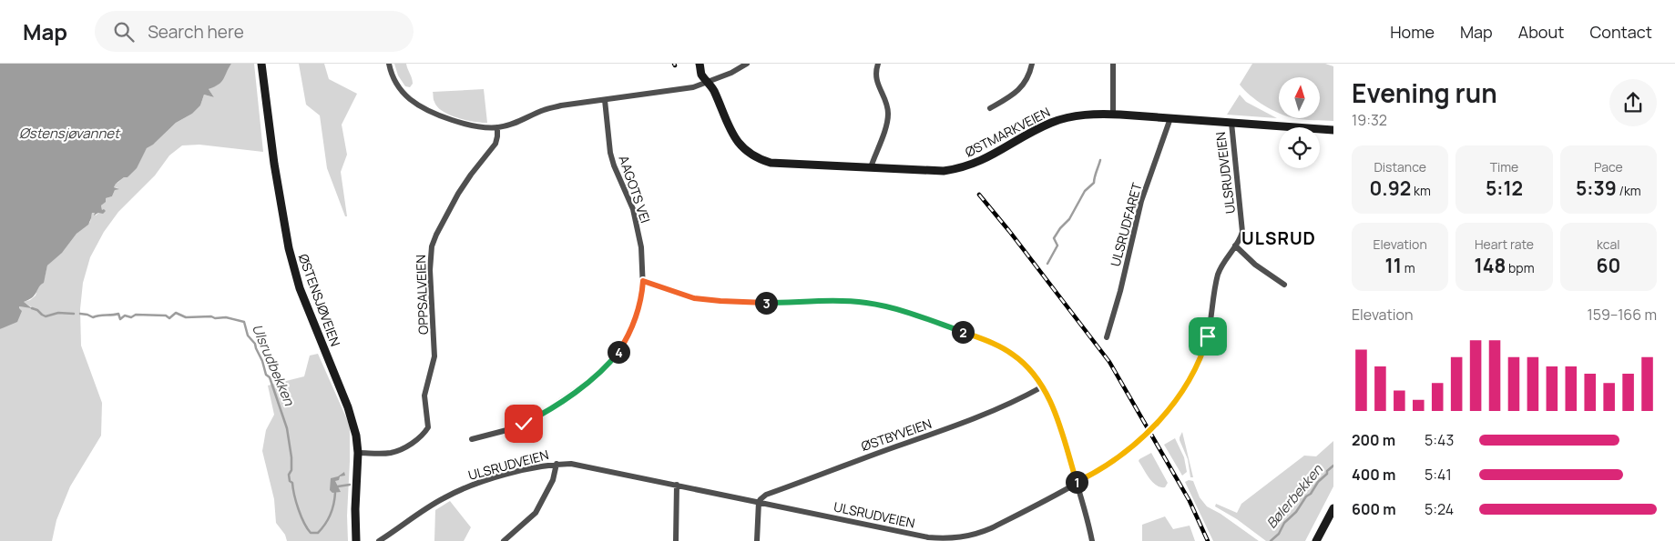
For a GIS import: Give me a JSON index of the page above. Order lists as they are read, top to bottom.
{
  "streets": {
    "street": [
      "ØSTMARKVEIEN",
      "ULSRUDVEIEN",
      "AAGOTS VEI",
      "ULSRUDFARET",
      "OPPSALVEIEN",
      "ØSTENSJØVEIEN",
      "ØSTBYVEIEN"
    ]
  },
  "crossings": [
    ["ØSTMARKVEIEN", "ULSRUDVEIEN"],
    ["ØSTMARKVEIEN", "ULSRUDFARET"],
    ["ULSRUDVEIEN", "ØSTBYVEIEN"],
    ["OPPSALVEIEN", "ØSTENSJØVEIEN"]
  ],
  "districts": ["ULSRUD"],
  "water": ["Østensjøvannet", "Ulsrudbekken", "Bølerbekken"],
  "north": "top",
  "page": {
    "header": "Map",
    "search": "Search here",
    "nav": [
      "Home",
      "Map",
      "About",
      "Contact"
    ],
    "heading": ["Evening run", "19:32"],
    "stats": [
      ["Distance", "0.92 km"],
      ["Time", "5:12"],
      ["Pace", "5:39 /km"],
      ["Elevation", "11 m"],
      ["Heart rate", "148 bpm"],
      ["kcal", "60"]
    ],
    "pins": [
      "3",
      "2",
      "4",
      "1"
    ],
    "chart": ["Elevation", "159–166 m"],
    "list": [
      {
        "name": "200 m",
        "note": "5:43"
      },
      {
        "name": "400 m",
        "note": "5:41"
      },
      {
        "name": "600 m",
        "note": "5:24"
      }
    ]
  }
}
